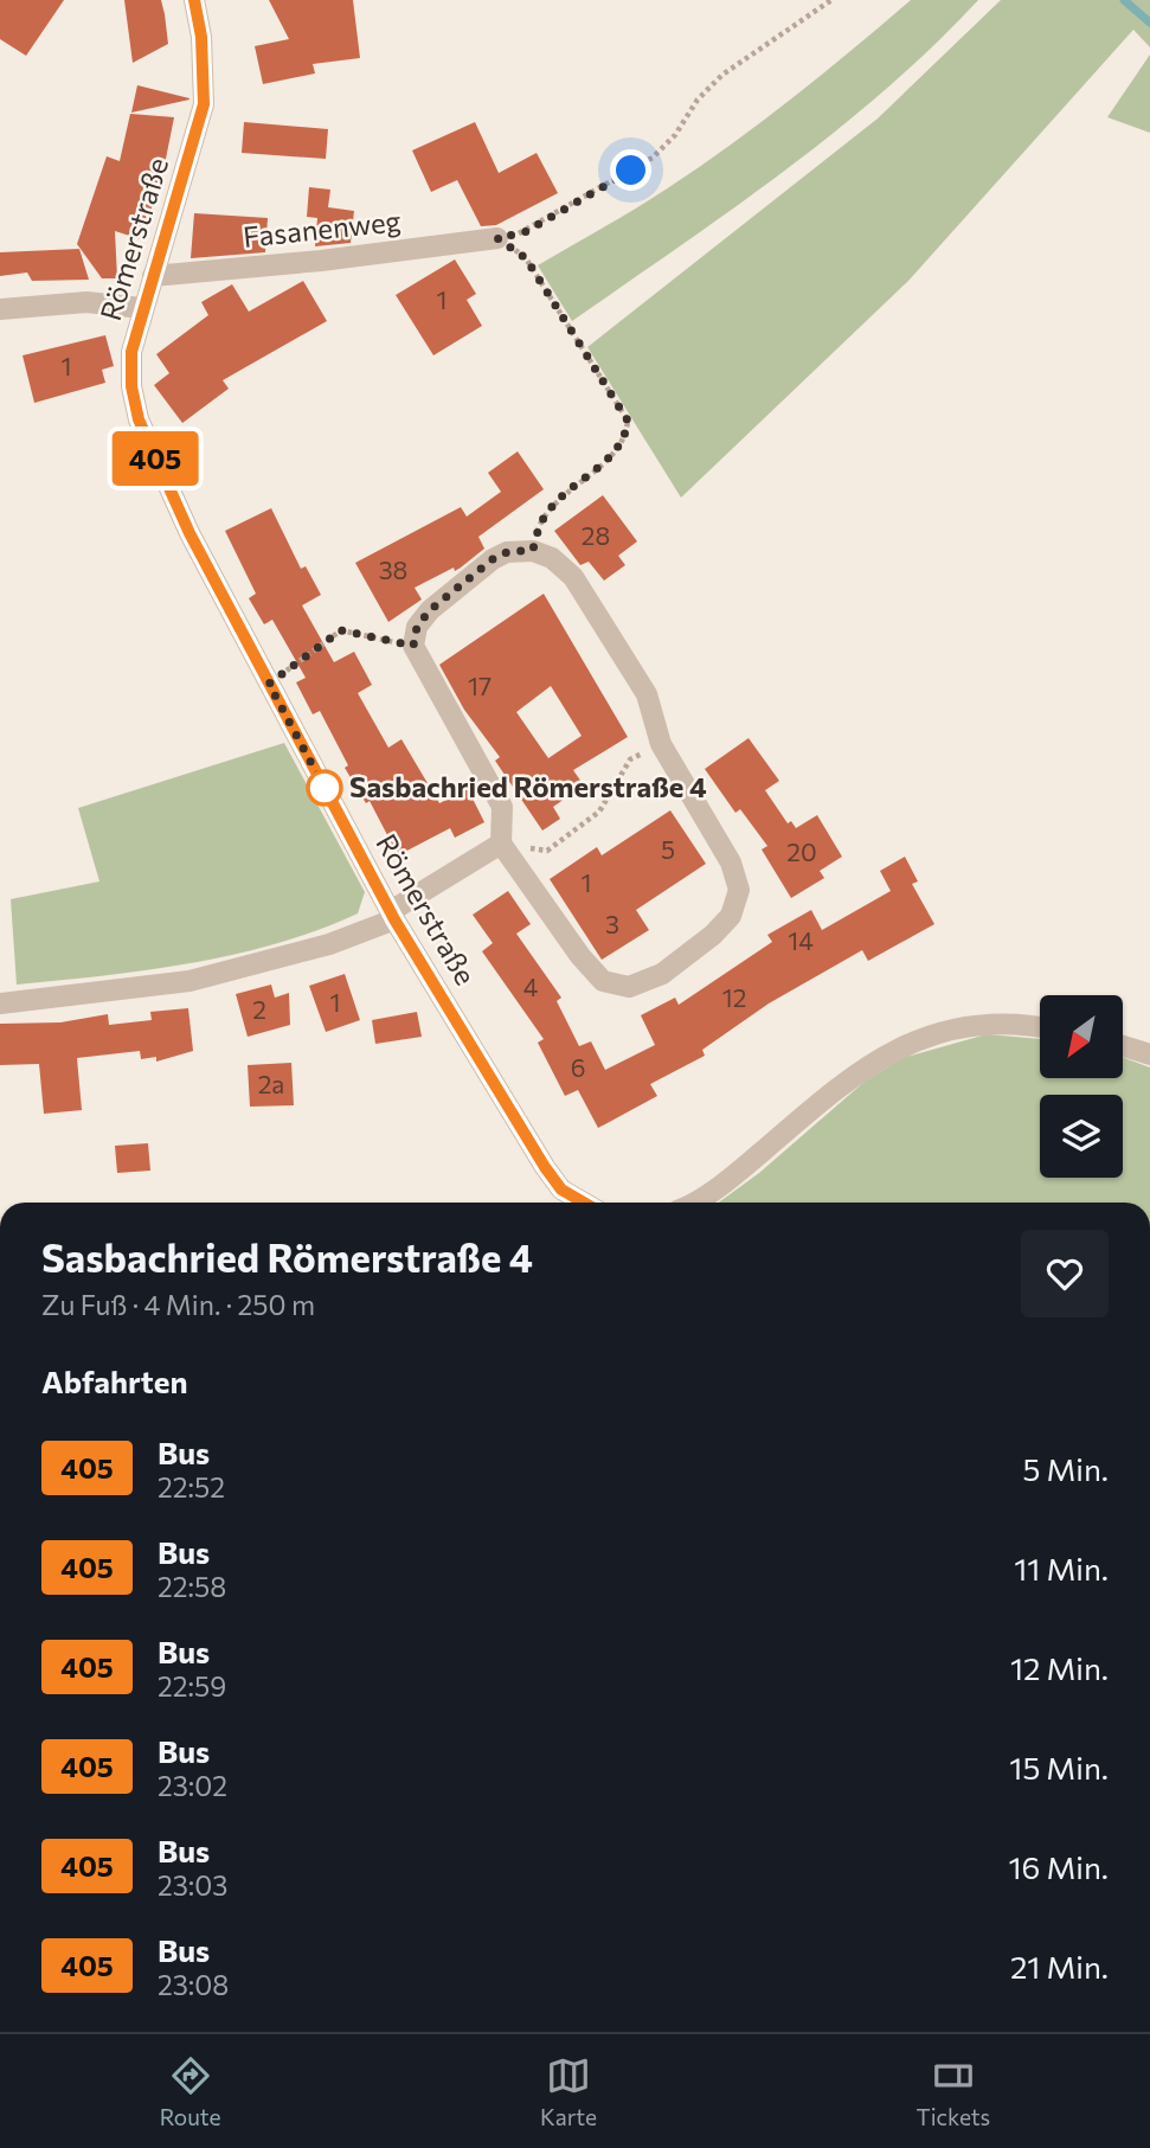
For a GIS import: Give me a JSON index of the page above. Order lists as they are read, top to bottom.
{
  "streets": {
    "street": ["Fasanenweg", "Römerstraße"]
  },
  "crossings": [
    ["Fasanenweg", "Römerstraße"]
  ],
  "places": ["Sasbachried Römerstraße 4"],
  "lines": ["bus line 405"],
  "house_numbers": [
    "1",
    "1",
    "28",
    "38",
    "17",
    "5",
    "20",
    "1",
    "3",
    "14",
    "4",
    "12",
    "1",
    "2",
    "6",
    "2a"
  ],
  "north": "bottom left",
  "page": {
    "on_map": "405",
    "heading": [
      ["Sasbachried Römerstraße 4", "Zu Fuß · 4 Min. · 250 m"],
      "Abfahrten"
    ],
    "list": [
      {
        "mark": "405",
        "name": "Bus",
        "note": "22:52",
        "value": "5 Min."
      },
      {
        "mark": "405",
        "name": "Bus",
        "note": "22:58",
        "value": "11 Min."
      },
      {
        "mark": "405",
        "name": "Bus",
        "note": "22:59",
        "value": "12 Min."
      },
      {
        "mark": "405",
        "name": "Bus",
        "note": "23:02",
        "value": "15 Min."
      },
      {
        "mark": "405",
        "name": "Bus",
        "note": "23:03",
        "value": "16 Min."
      },
      {
        "mark": "405",
        "name": "Bus",
        "note": "23:08",
        "value": "21 Min."
      }
    ],
    "tabs": ["Route", "Karte", "Tickets"]
  }
}
